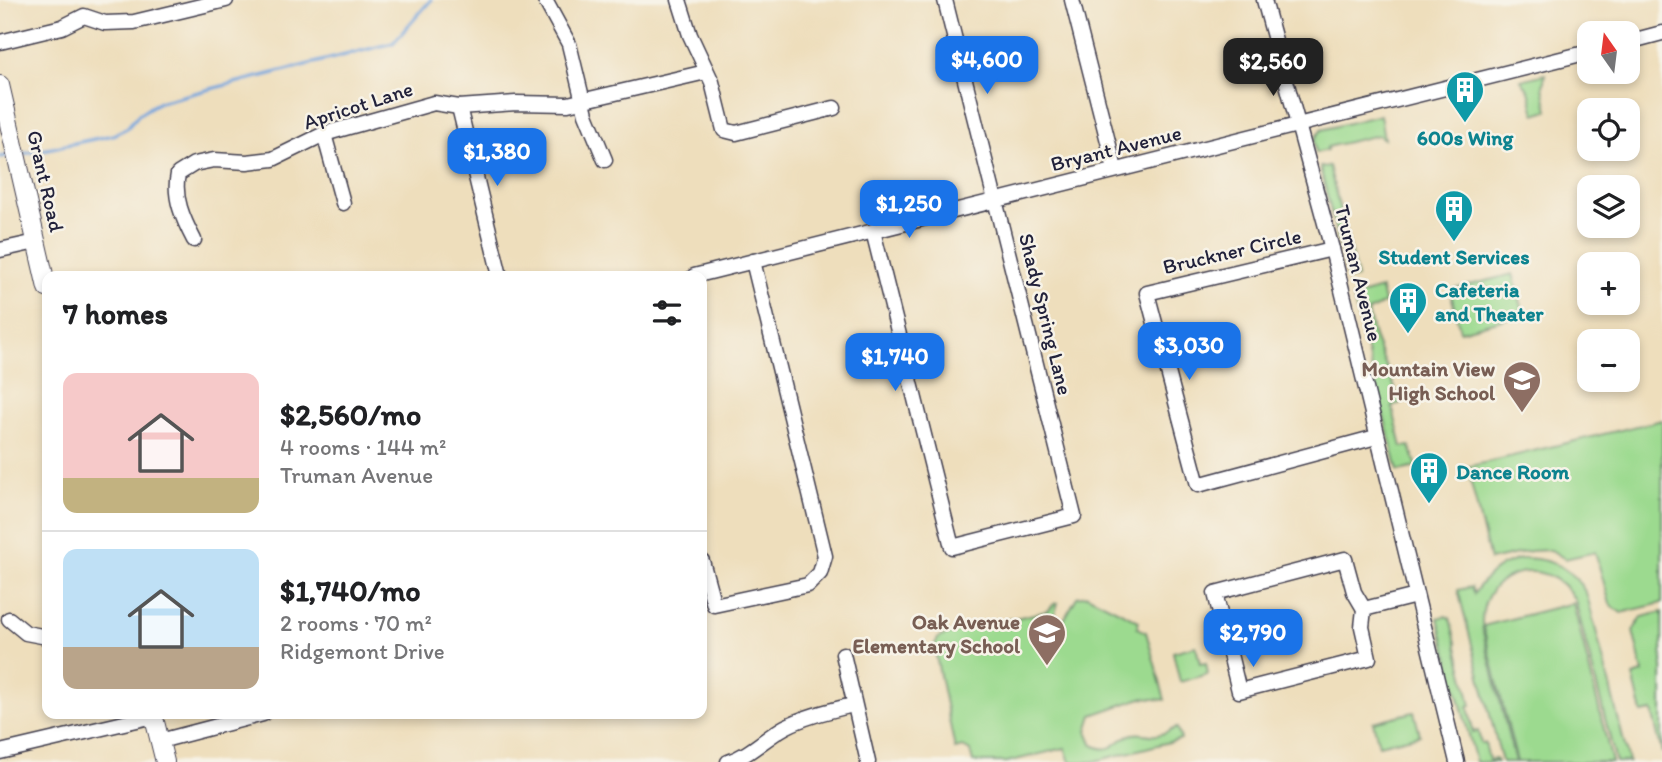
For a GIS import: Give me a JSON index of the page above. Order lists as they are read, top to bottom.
{
  "streets": {
    "main road": ["Grant Road"],
    "street": [
      "Apricot Lane",
      "Bryant Avenue",
      "Bruckner Circle",
      "Truman Avenue",
      "Shady Spring Lane"
    ]
  },
  "crossings": [
    ["Bryant Avenue", "Truman Avenue"],
    ["Bryant Avenue", "Shady Spring Lane"],
    ["Bruckner Circle", "Truman Avenue"]
  ],
  "places": {
    "building": [
      "600s Wing",
      "Student Services",
      "Cafeteria and Theater",
      "Dance Room"
    ],
    "school or university": ["Mountain View High School", "Oak Avenue Elementary School"]
  },
  "north": "top",
  "page": {
    "map_buttons": ["+", "−"],
    "price": [
      "$4,600",
      "$2,560",
      "$1,380",
      "$1,250",
      "$3,030",
      "$1,740",
      "$2,790"
    ],
    "heading": "7 homes",
    "list": [
      {
        "name": "$2,560/mo",
        "note": "4 rooms · 144 m² · Truman Avenue"
      },
      {
        "name": "$1,740/mo",
        "note": "2 rooms · 70 m² · Ridgemont Drive"
      }
    ]
  }
}
